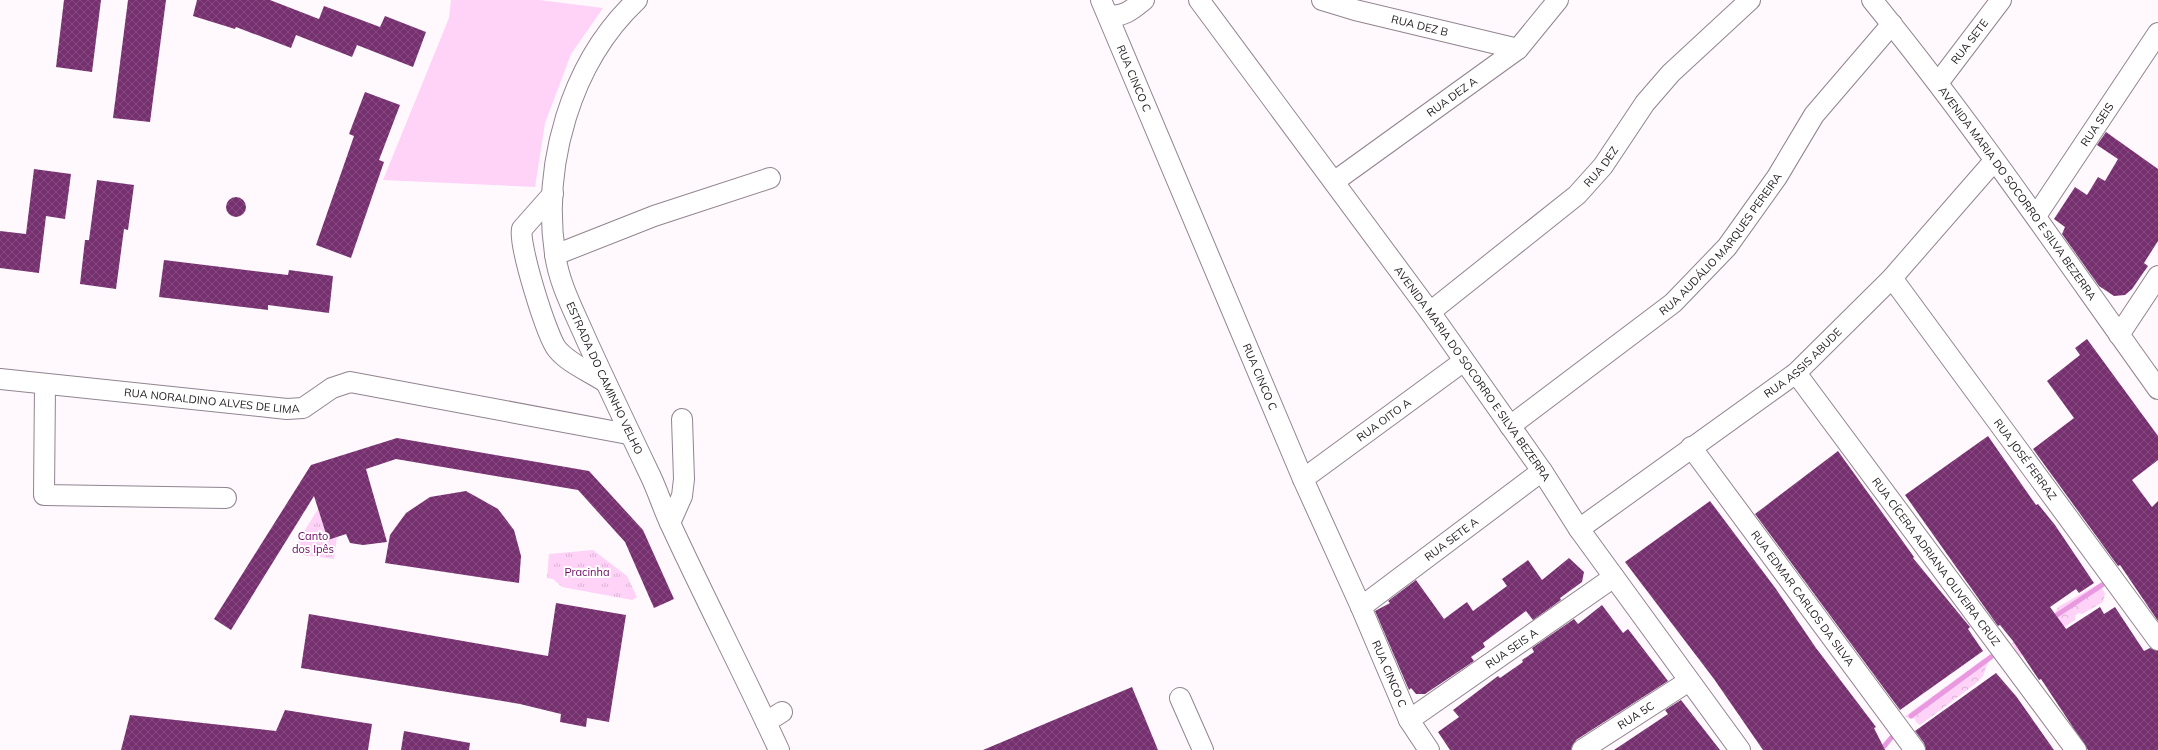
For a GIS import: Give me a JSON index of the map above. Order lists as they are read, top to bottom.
{
  "streets": {
    "street": [
      "RUA DEZ B",
      "RUA SETE",
      "RUA CINCO C",
      "RUA DEZ A",
      "RUA SEIS",
      "RUA DEZ",
      "AVENIDA MARIA DO SOCORRO E SILVA BEZERRA",
      "RUA AUDÁLIO MARQUES PEREIRA",
      "RUA ASSIS ABUDE",
      "ESTRADA DO CAMINHO VELHO",
      "RUA NORALDINO ALVES DE LIMA",
      "RUA OITO A",
      "RUA JOSÉ FERRAZ",
      "RUA SETE A",
      "RUA CÍCERA ADRIANA OLIVEIRA CRUZ",
      "RUA EDMAR CARLOS DA SILVA",
      "RUA SEIS A",
      "RUA 5C"
    ]
  },
  "crossings": [
    ["RUA DEZ B", "RUA DEZ A"],
    ["RUA SETE", "AVENIDA MARIA DO SOCORRO E SILVA BEZERRA"],
    ["RUA CINCO C", "RUA OITO A"],
    ["RUA CINCO C", "RUA SETE A"],
    ["RUA CINCO C", "RUA SEIS A"],
    ["RUA DEZ A", "AVENIDA MARIA DO SOCORRO E SILVA BEZERRA"],
    ["RUA SEIS", "AVENIDA MARIA DO SOCORRO E SILVA BEZERRA"],
    ["RUA DEZ", "AVENIDA MARIA DO SOCORRO E SILVA BEZERRA"],
    ["AVENIDA MARIA DO SOCORRO E SILVA BEZERRA", "RUA AUDÁLIO MARQUES PEREIRA"],
    ["AVENIDA MARIA DO SOCORRO E SILVA BEZERRA", "RUA ASSIS ABUDE"],
    ["AVENIDA MARIA DO SOCORRO E SILVA BEZERRA", "RUA OITO A"],
    ["AVENIDA MARIA DO SOCORRO E SILVA BEZERRA", "RUA SETE A"],
    ["AVENIDA MARIA DO SOCORRO E SILVA BEZERRA", "RUA SEIS A"],
    ["AVENIDA MARIA DO SOCORRO E SILVA BEZERRA", "RUA 5C"],
    ["RUA ASSIS ABUDE", "RUA JOSÉ FERRAZ"],
    ["RUA ASSIS ABUDE", "RUA CÍCERA ADRIANA OLIVEIRA CRUZ"],
    ["RUA ASSIS ABUDE", "RUA EDMAR CARLOS DA SILVA"],
    ["ESTRADA DO CAMINHO VELHO", "RUA NORALDINO ALVES DE LIMA"]
  ],
  "parks": ["Canto dos Ipês", "Pracinha"]
}
